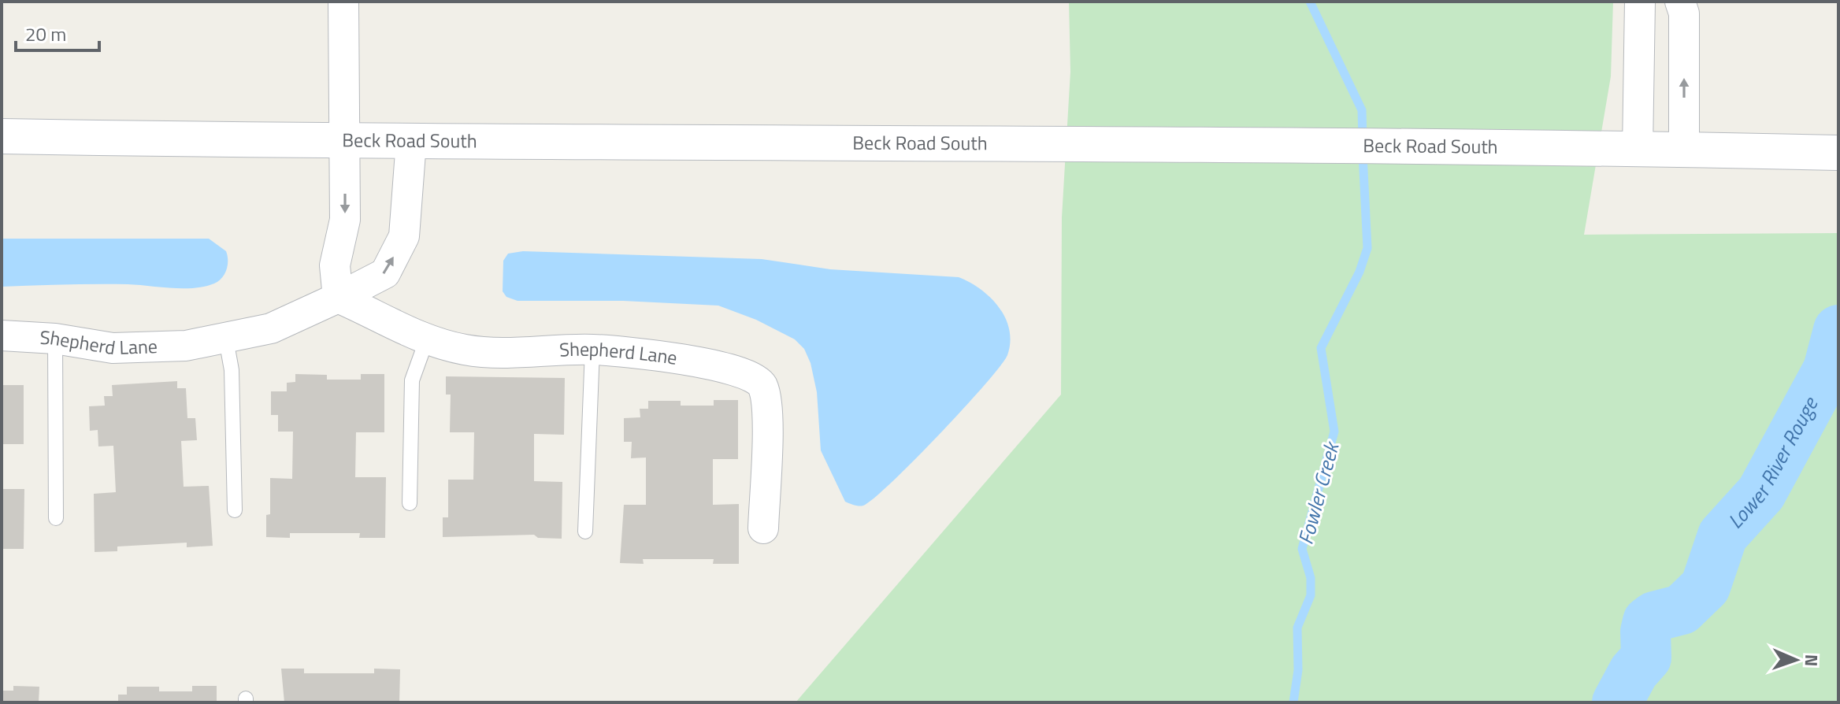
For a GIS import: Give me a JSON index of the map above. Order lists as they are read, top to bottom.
{
  "streets": {
    "main road": ["Beck Road South"],
    "street": ["Shepherd Lane"]
  },
  "crossings": [
    ["Beck Road South", "Shepherd Lane"]
  ],
  "water": ["Lower River Rouge", "Fowler Creek"],
  "scale_bar": "20 m",
  "north": "right"
}
